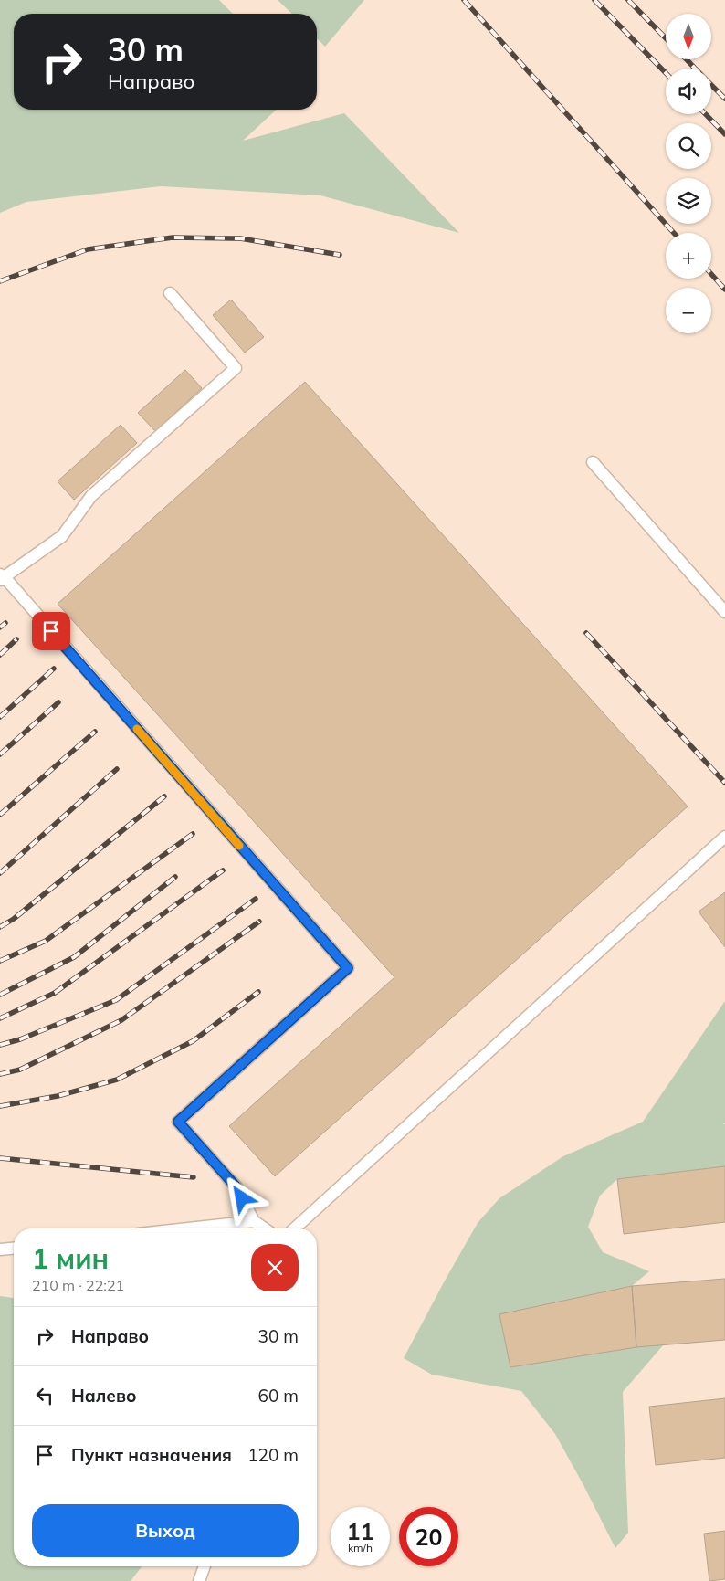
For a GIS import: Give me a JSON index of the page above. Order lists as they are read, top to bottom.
{
  "north": "bottom",
  "page": {
    "map_buttons": ["+", "−"],
    "turn": ["30 m", "Направо"],
    "heading": ["1 мин", "210 m · 22:21"],
    "list": [
      {
        "name": "Направо",
        "value": "30 m"
      },
      {
        "name": "Налево",
        "value": "60 m"
      },
      {
        "name": "Пункт назначения",
        "value": "120 m"
      }
    ],
    "buttons": "Выход",
    "speed": "11 km/h",
    "limit": "20"
  }
}
